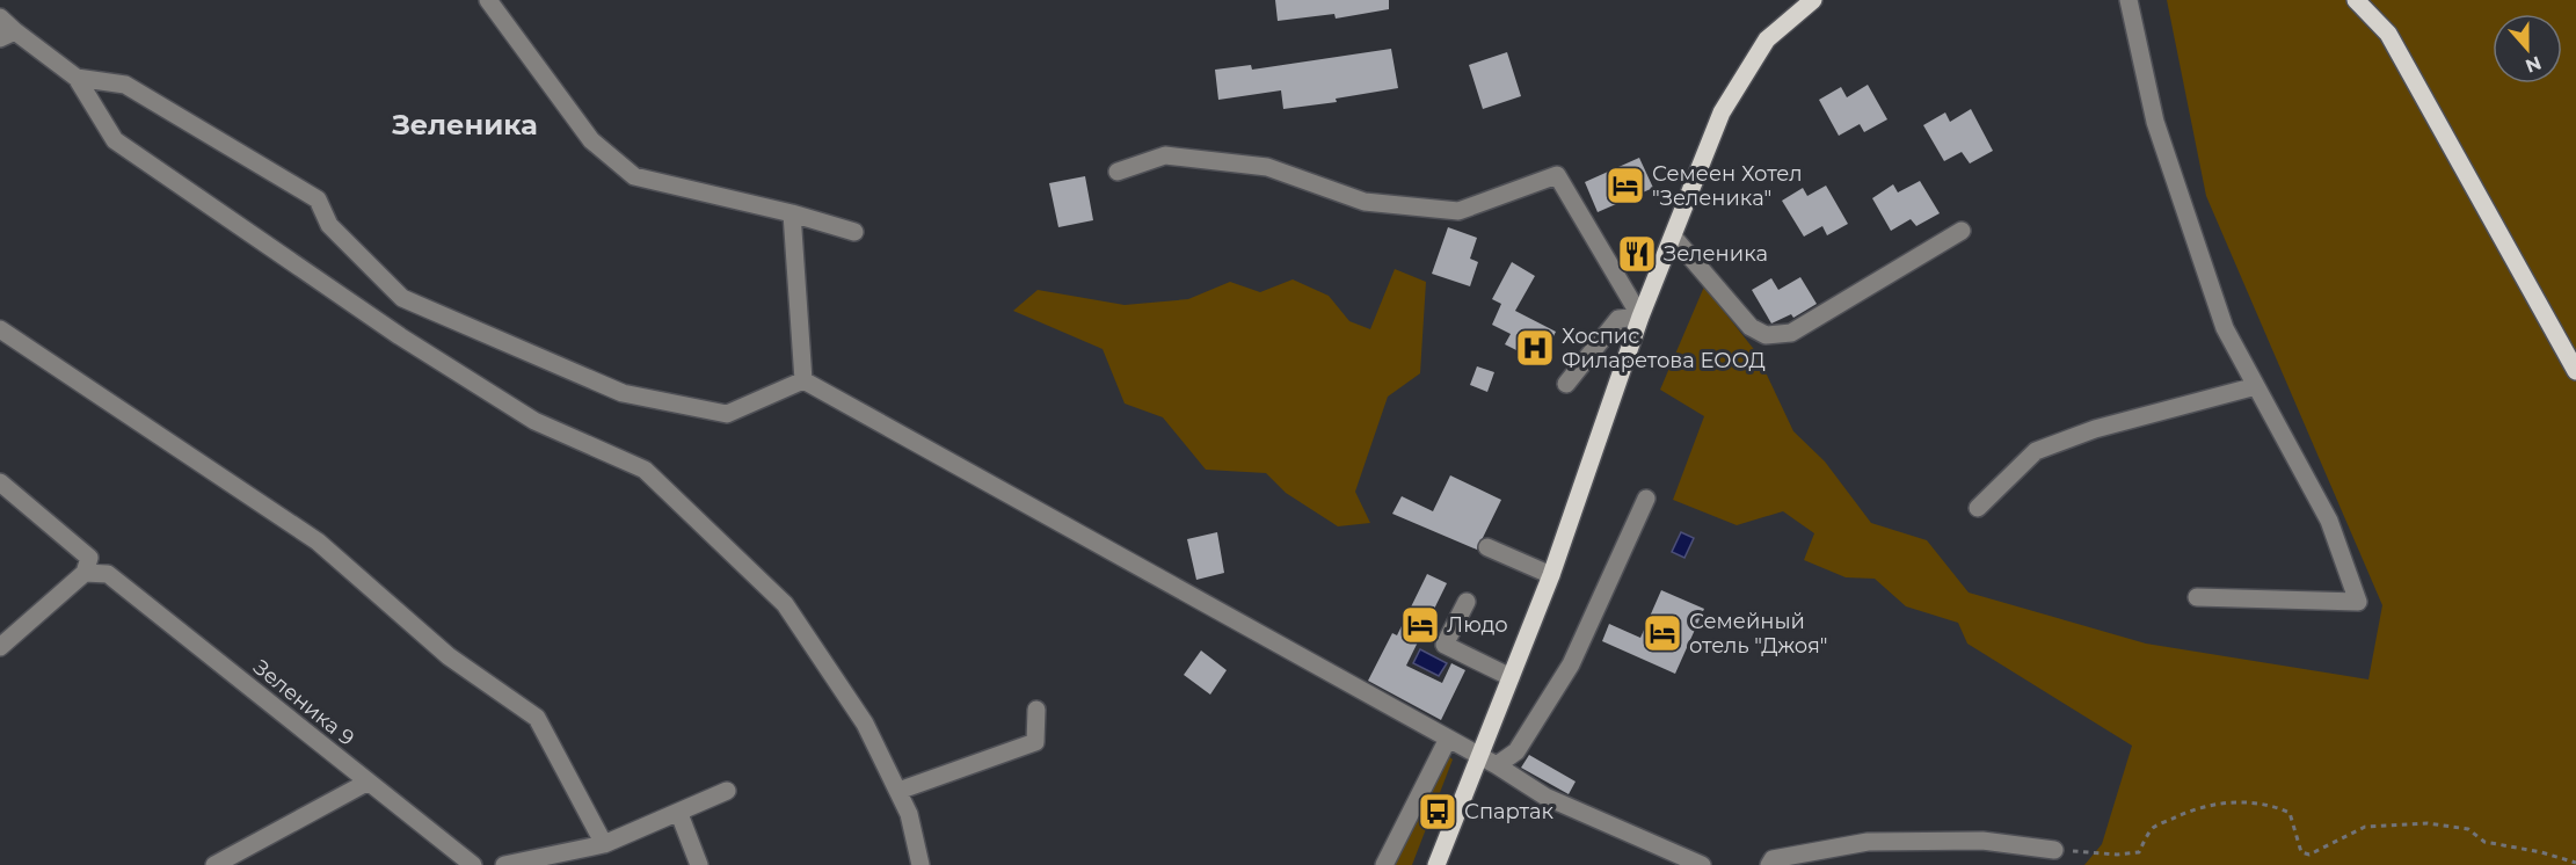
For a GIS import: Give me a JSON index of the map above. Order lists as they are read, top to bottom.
{
  "streets": {
    "street": ["Зеленика 9"]
  },
  "districts": ["Зеленика"],
  "places": {
    "hotel": ["Семеен Хотел \"Зеленика\"", "Людо", "Семейный отель \"Джоя\""],
    "restaurant": ["Зеленика"],
    "hospital": ["Хоспис Филаретова ЕООД"],
    "bus stop": ["Спартак"]
  },
  "north": "bottom"
}
